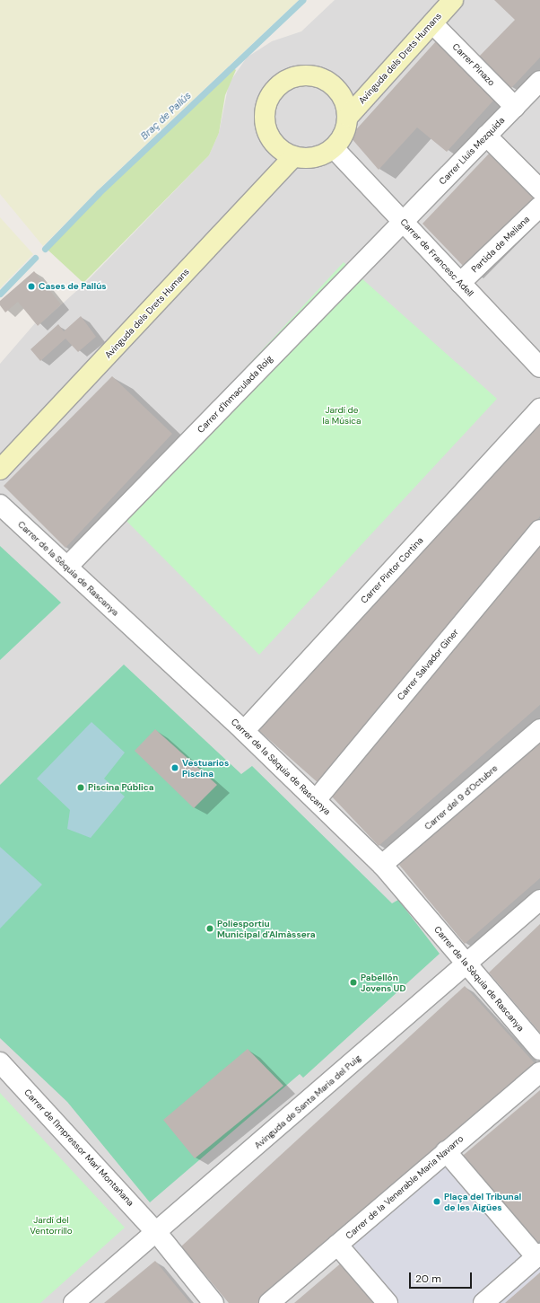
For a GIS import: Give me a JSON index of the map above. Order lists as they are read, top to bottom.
{
  "streets": {
    "street": [
      "Avinguda dels Drets Humans",
      "Carrer Pinazo",
      "Carrer Lluïs Mezquida",
      "Partida de Meliana",
      "Carrer de Francesc Adell",
      "Carrer d'Inmaculada Roig",
      "Carrer de la Sèquia de Rascanya",
      "Carrer Pintor Cortina",
      "Carrer Salvador Giner",
      "Carrer del 9 d'Octubre",
      "Avinguda de Santa Maria del Puig",
      "Carrer de l'Impressor Marí Montañana",
      "Carrer de la Venerable Maria Navarro"
    ]
  },
  "crossings": [
    ["Avinguda dels Drets Humans", "Carrer Pinazo"],
    ["Avinguda dels Drets Humans", "Carrer de Francesc Adell"],
    ["Carrer Pinazo", "Carrer Lluïs Mezquida"],
    ["Carrer Lluïs Mezquida", "Carrer de Francesc Adell"],
    ["Carrer Lluïs Mezquida", "Carrer d'Inmaculada Roig"],
    ["Partida de Meliana", "Carrer de Francesc Adell"],
    ["Carrer de Francesc Adell", "Carrer d'Inmaculada Roig"],
    ["Carrer d'Inmaculada Roig", "Carrer de la Sèquia de Rascanya"],
    ["Carrer de la Sèquia de Rascanya", "Carrer Pintor Cortina"],
    ["Carrer de la Sèquia de Rascanya", "Carrer Salvador Giner"],
    ["Carrer de la Sèquia de Rascanya", "Carrer del 9 d'Octubre"],
    ["Carrer de la Sèquia de Rascanya", "Avinguda de Santa Maria del Puig"],
    ["Avinguda de Santa Maria del Puig", "Carrer de l'Impressor Marí Montañana"]
  ],
  "water": ["Braç de Pallús"],
  "parks": ["Jardí de la Música", "Jardí del Ventorrillo"],
  "places": [
    "Cases de Pallús",
    "Vestuarios Piscina",
    "Piscina Pública",
    "Poliesportiu Municipal d'Almàssera",
    "Pabellón Jovens UD",
    "Plaça del Tribunal de les Aigües"
  ],
  "scale_bar": "20 m"
}
